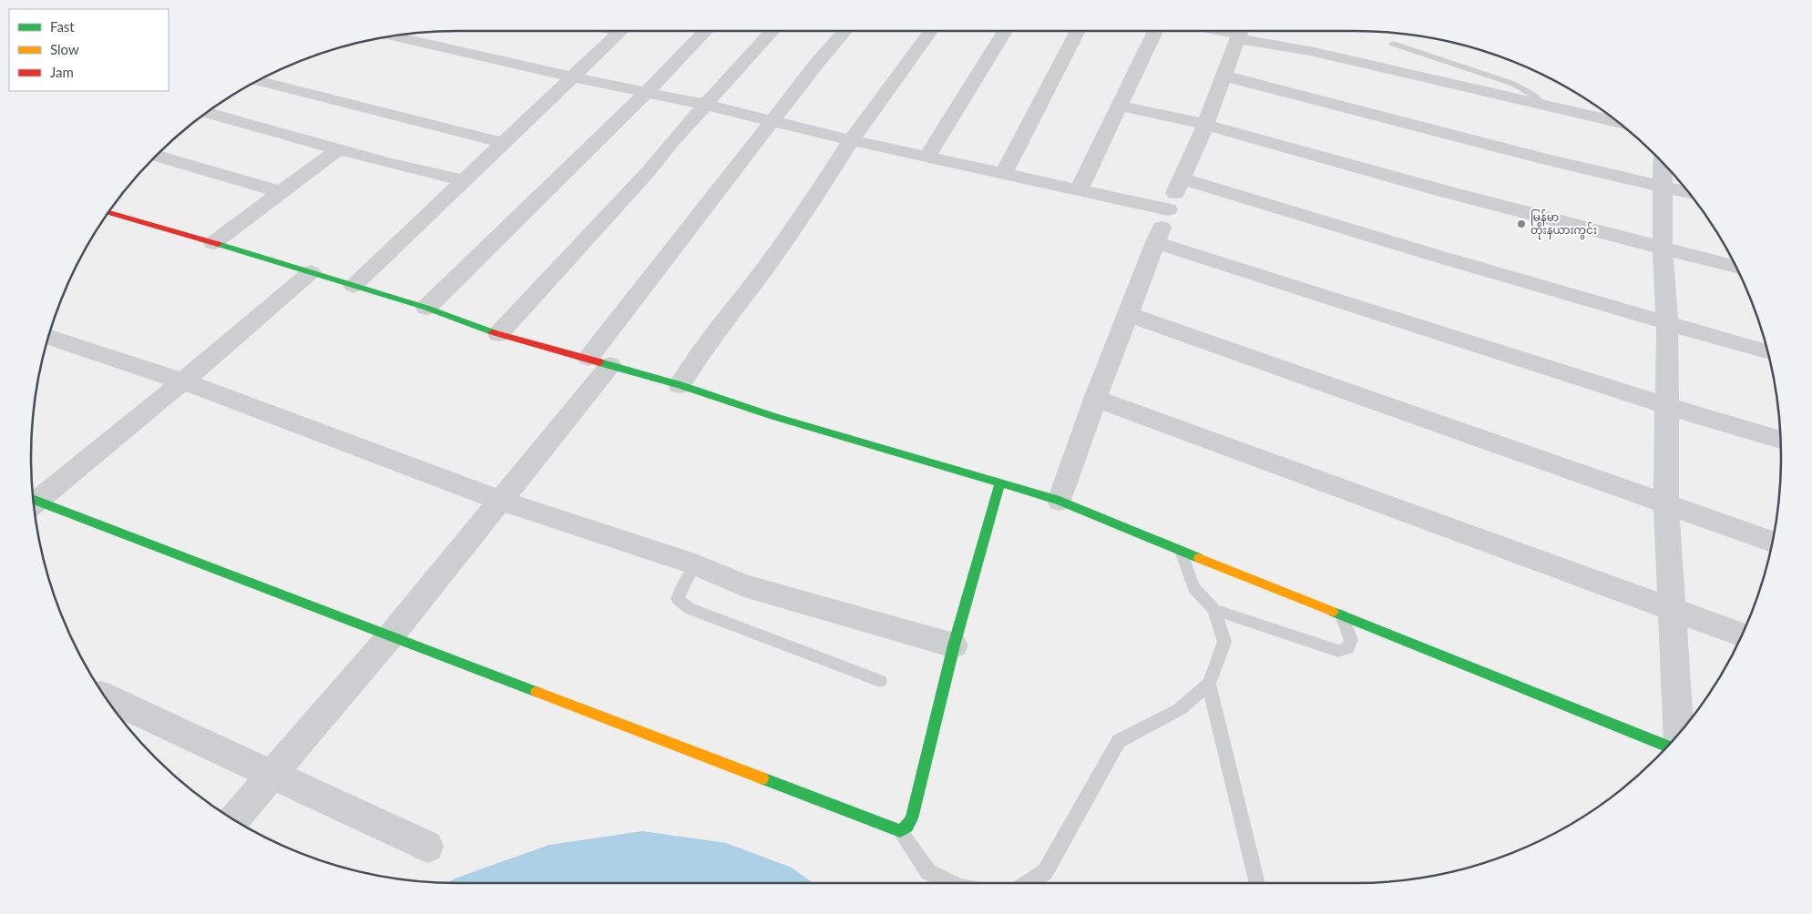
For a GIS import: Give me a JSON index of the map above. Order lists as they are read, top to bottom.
{
  "places": ["မြန်မာ တိုးနယားကွင်း"],
  "legend": ["Fast", "Slow", "Jam"]
}
